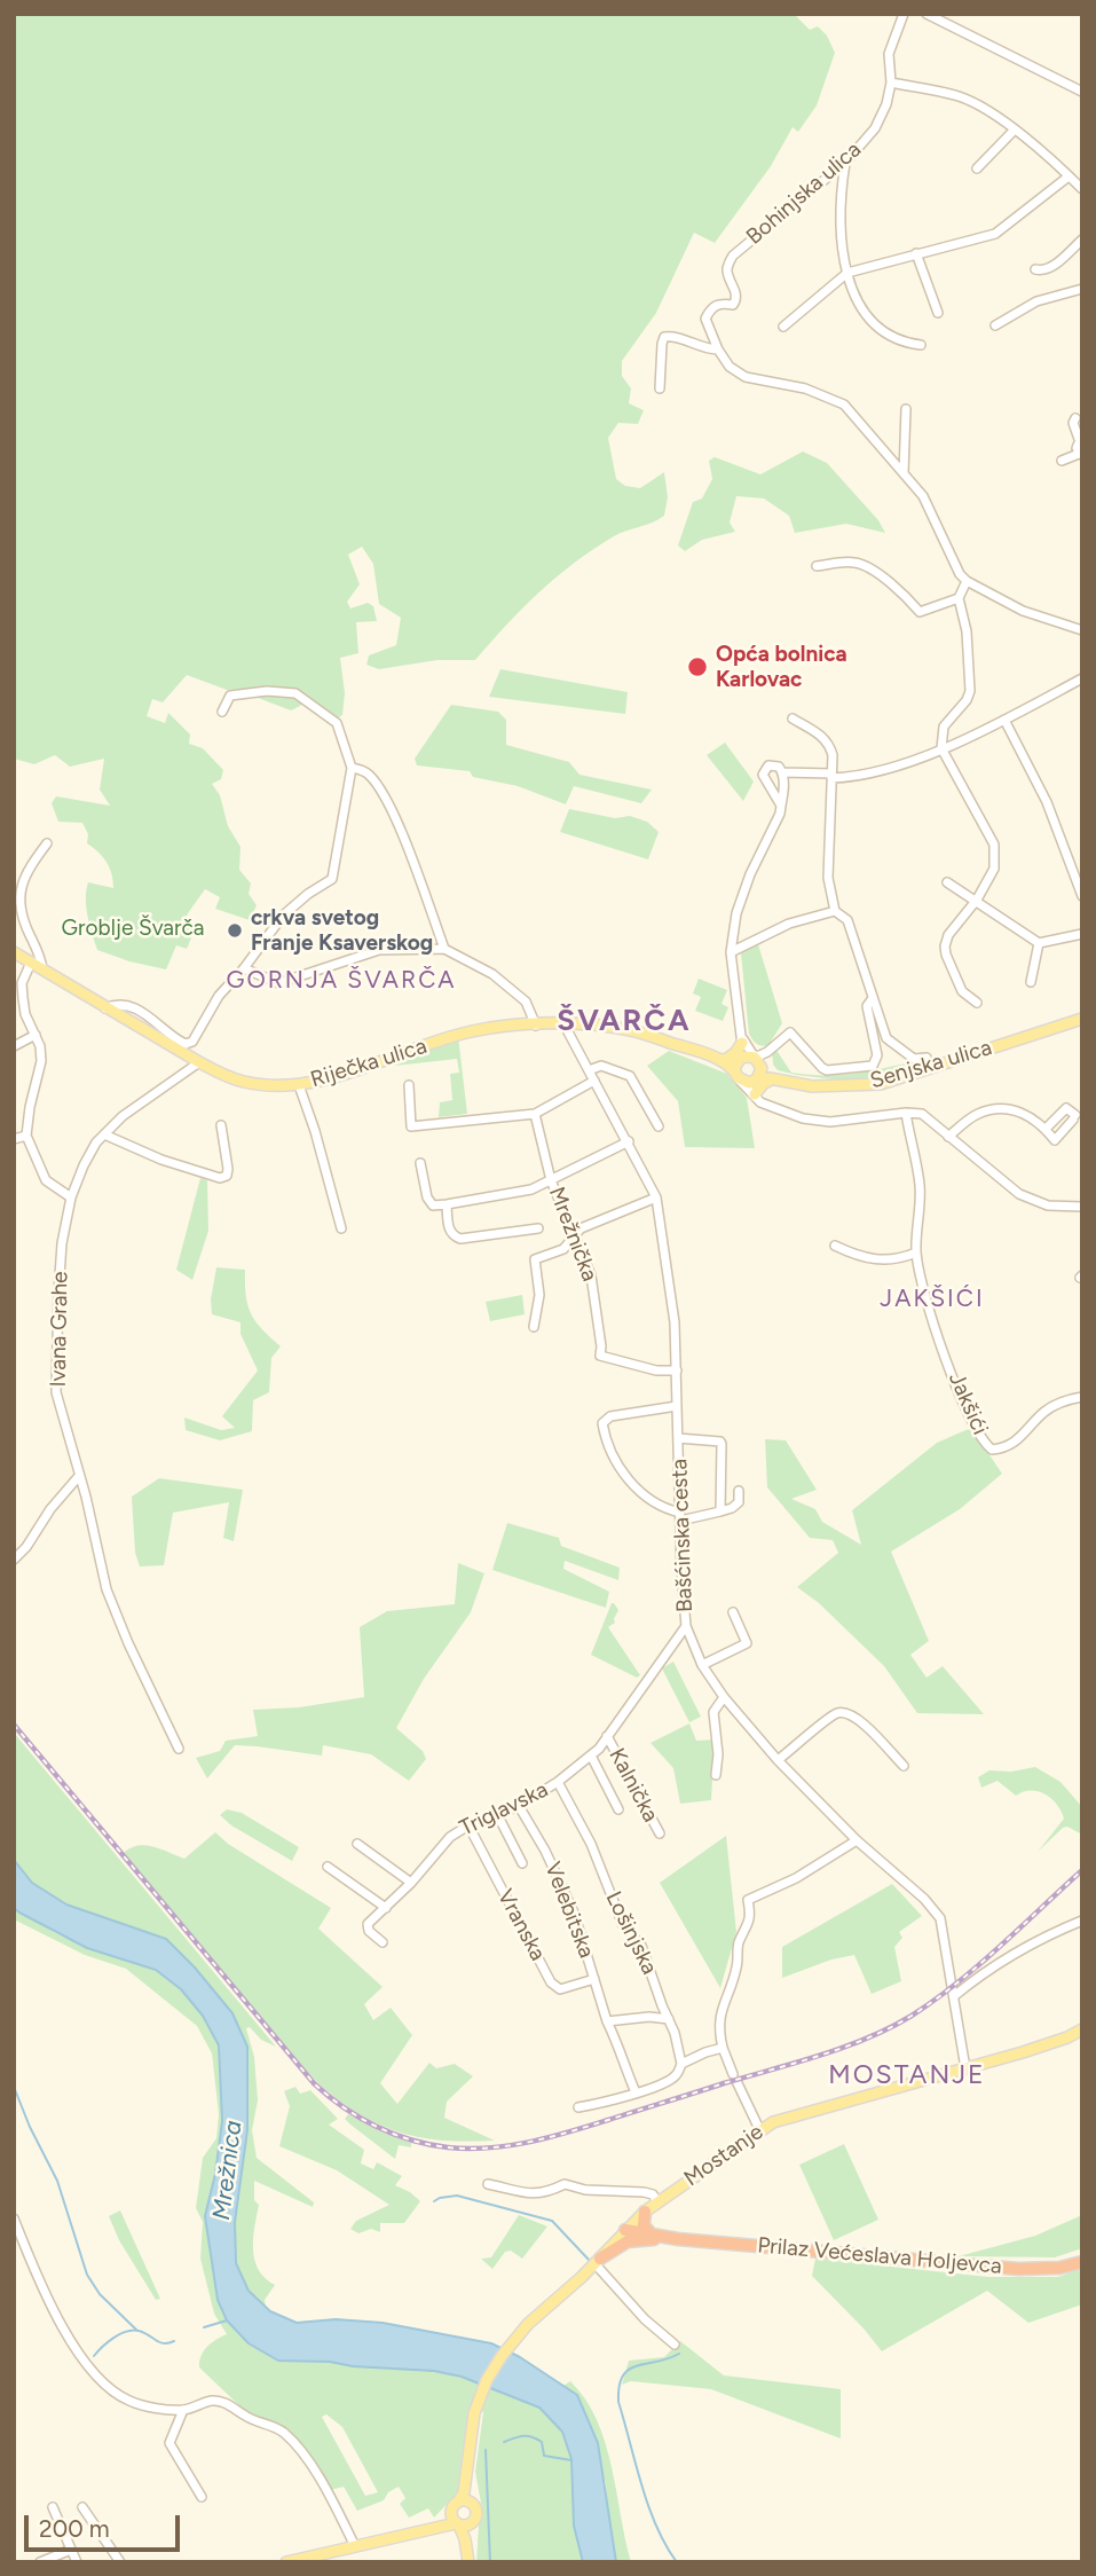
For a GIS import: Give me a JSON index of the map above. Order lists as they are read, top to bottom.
{
  "streets": {
    "highway": ["Prilaz Većeslava Holjevca"],
    "main road": ["Riječka ulica", "Senjska ulica", "Mostanje"],
    "street": [
      "Bohinjska ulica",
      "Mrežnička",
      "Ivana Grahe",
      "Jakšići",
      "Bašćinska cesta",
      "Kalnička",
      "Triglavska",
      "Velebitska",
      "Vranska",
      "Lošinjska"
    ]
  },
  "crossings": [
    ["Riječka ulica", "Ivana Grahe"],
    ["Riječka ulica", "Bašćinska cesta"],
    ["Mrežnička", "Bašćinska cesta"],
    ["Bašćinska cesta", "Triglavska"],
    ["Bašćinska cesta", "Mostanje"],
    ["Kalnička", "Triglavska"],
    ["Triglavska", "Velebitska"],
    ["Triglavska", "Vranska"],
    ["Triglavska", "Lošinjska"],
    ["Velebitska", "Vranska"],
    ["Mostanje", "Prilaz Većeslava Holjevca"]
  ],
  "districts": [
    "GORNJA ŠVARČA",
    "ŠVARČA",
    "JAKŠIĆI",
    "MOSTANJE"
  ],
  "water": ["Mrežnica"],
  "parks": ["Groblje Švarča"],
  "places": ["Opća bolnica Karlovac", "crkva svetog Franje Ksaverskog"],
  "scale_bar": "200 m"
}
